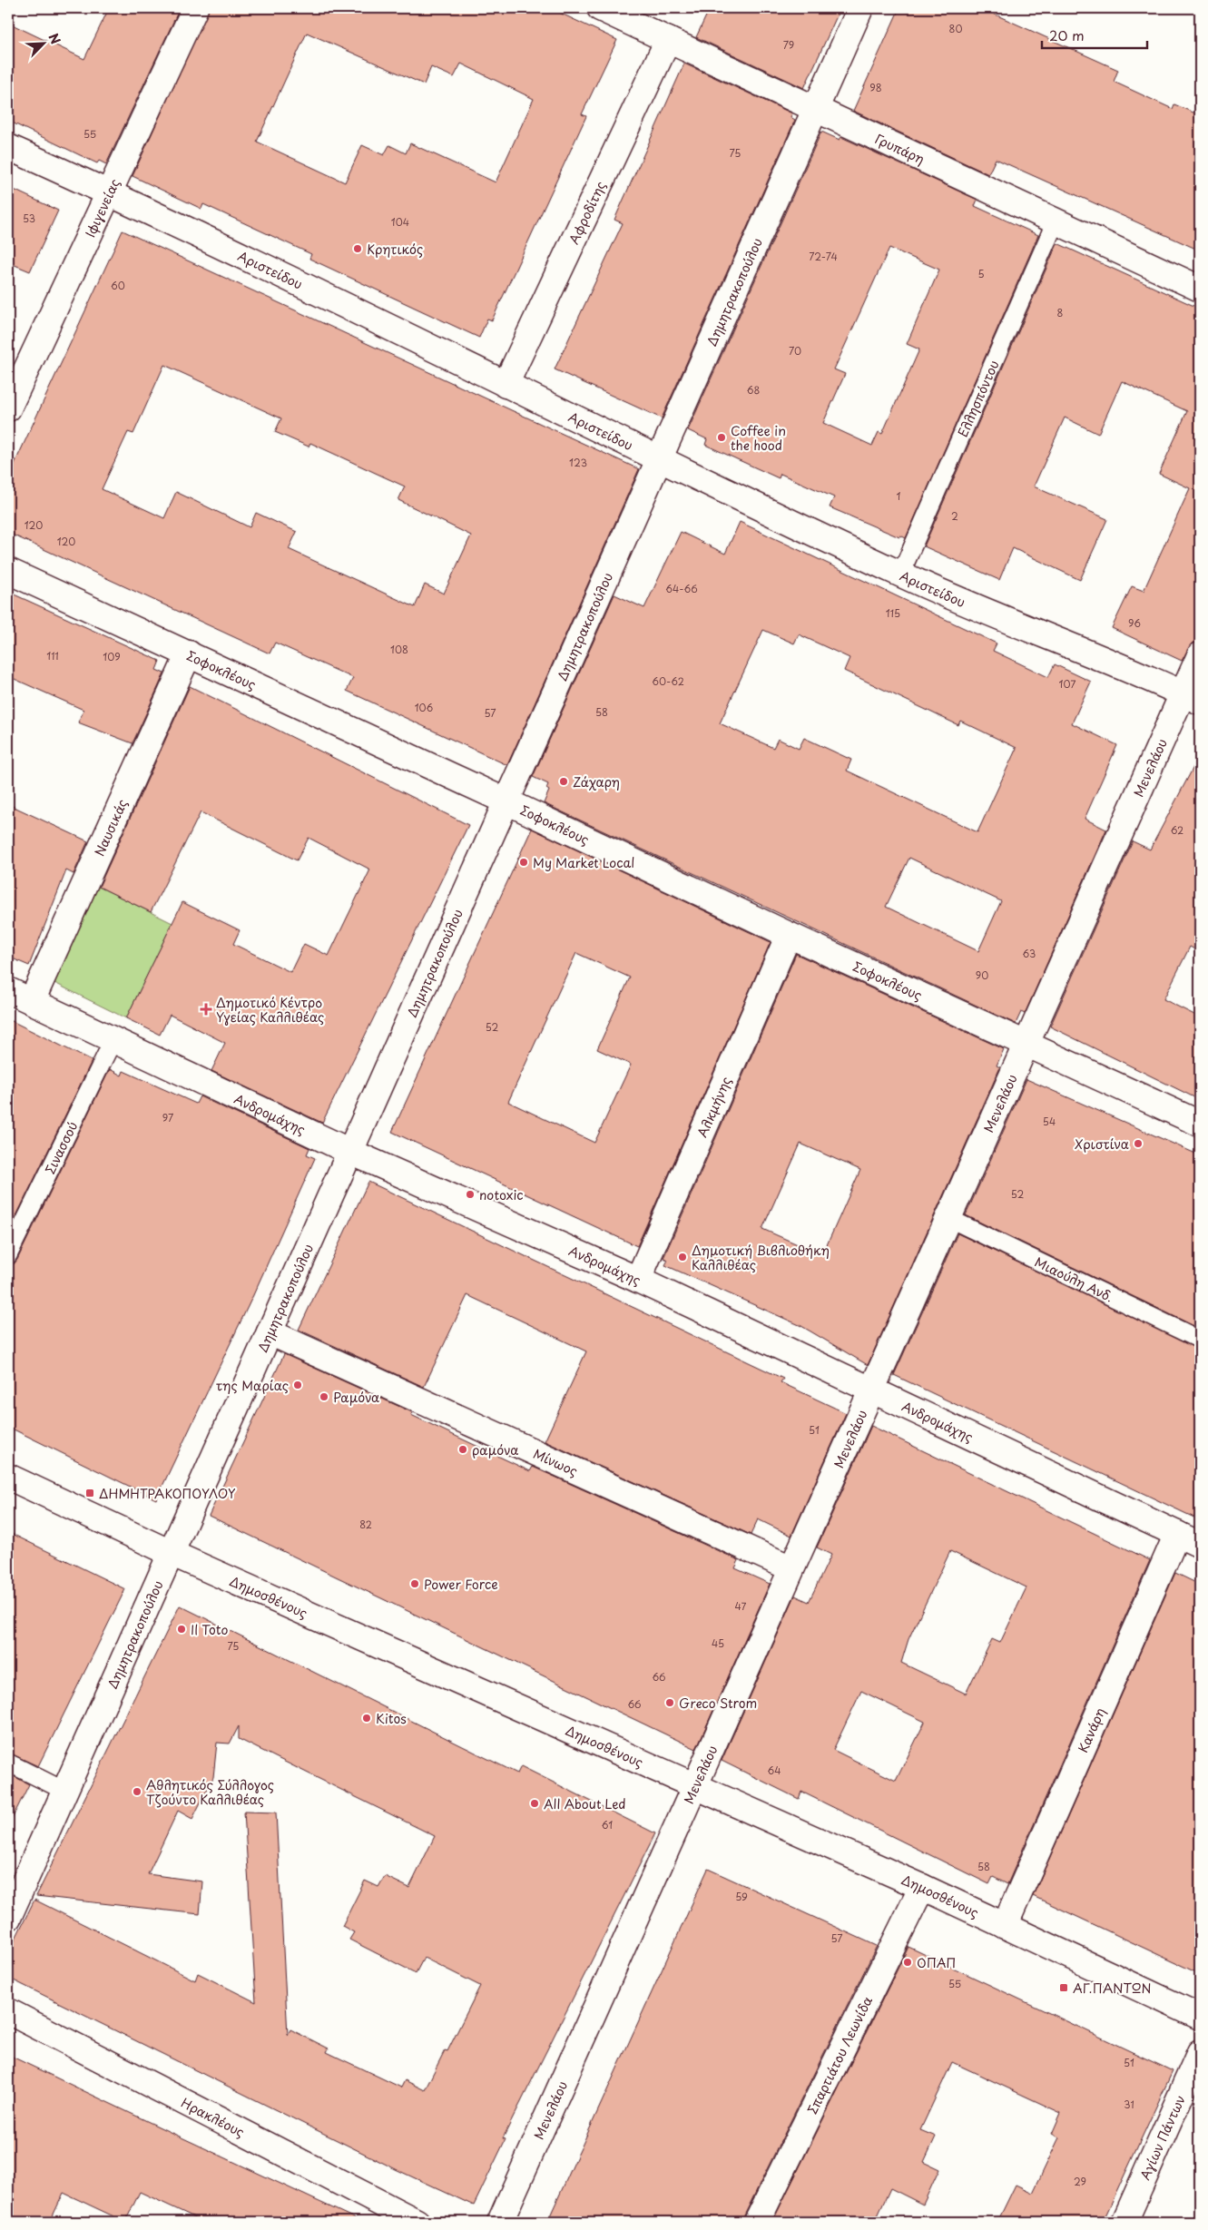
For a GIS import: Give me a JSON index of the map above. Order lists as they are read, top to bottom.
{
  "streets": {
    "street": [
      "Γρυπάρη",
      "Ιφιγενείας",
      "Αφροδίτης",
      "Αριστείδου",
      "Δημητρακοπούλου",
      "Σοφοκλέους",
      "Μενελάου",
      "Ναυσικάς",
      "Αλκμήνης",
      "Ανδρομάχης",
      "Μίνωος",
      "Δημοσθένους",
      "Κανάρη",
      "Σπαρτιάτου Λεωνίδα",
      "Ηρακλέους",
      "Αγίων Πάντων"
    ],
    "lane": ["Ελλησπόντου", "Σινασσού", "Μιαούλη Ανδ."]
  },
  "crossings": [
    ["Γρυπάρη", "Αφροδίτης"],
    ["Γρυπάρη", "Δημητρακοπούλου"],
    ["Γρυπάρη", "Ελλησπόντου"],
    ["Ιφιγενείας", "Αριστείδου"],
    ["Αφροδίτης", "Αριστείδου"],
    ["Αριστείδου", "Δημητρακοπούλου"],
    ["Αριστείδου", "Ελλησπόντου"],
    ["Αριστείδου", "Μενελάου"],
    ["Δημητρακοπούλου", "Σοφοκλέους"],
    ["Δημητρακοπούλου", "Ανδρομάχης"],
    ["Δημητρακοπούλου", "Μίνωος"],
    ["Δημητρακοπούλου", "Δημοσθένους"],
    ["Σοφοκλέους", "Μενελάου"],
    ["Σοφοκλέους", "Ναυσικάς"],
    ["Σοφοκλέους", "Αλκμήνης"],
    ["Μενελάου", "Ανδρομάχης"],
    ["Μενελάου", "Μιαούλη Ανδ."],
    ["Μενελάου", "Μίνωος"],
    ["Μενελάου", "Δημοσθένους"],
    ["Ναυσικάς", "Ανδρομάχης"],
    ["Αλκμήνης", "Ανδρομάχης"],
    ["Ανδρομάχης", "Σινασσού"],
    ["Ανδρομάχης", "Κανάρη"],
    ["Δημοσθένους", "Κανάρη"],
    ["Δημοσθένους", "Σπαρτιάτου Λεωνίδα"]
  ],
  "places": {
    "other": [
      "Κρητικός",
      "Coffee in the hood",
      "Ζάχαρη",
      "My Market Local",
      "Χριστίνα",
      "notoxic",
      "Δημοτική Βιβλιοθήκη Καλλιθέας",
      "της Μαρίας",
      "Ραμόνα",
      "ραμόνα",
      "Power Force",
      "Il Toto",
      "Greco Strom",
      "Kitos",
      "Αθλητικός Σύλλογος Τζούντο Καλλιθέας",
      "All About Led",
      "ΟΠΑΠ"
    ],
    "health": ["Δημοτικό Κέντρο Υγείας Καλλιθέας"],
    "transit": ["ΔΗΜΗΤΡΑΚΟΠΟΥΛΟΥ", "ΑΓ.ΠΑΝΤΩΝ"]
  },
  "house_numbers": [
    "80",
    "79",
    "98",
    "55",
    "75",
    "53",
    "104",
    "72-74",
    "5",
    "60",
    "8",
    "70",
    "68",
    "123",
    "1",
    "2",
    "120",
    "120",
    "64-66",
    "115",
    "96",
    "108",
    "111",
    "109",
    "60-62",
    "107",
    "106",
    "58",
    "57",
    "62",
    "63",
    "90",
    "52",
    "97",
    "54",
    "52",
    "51",
    "82",
    "47",
    "45",
    "75",
    "66",
    "66",
    "64",
    "61",
    "58",
    "59",
    "57",
    "55",
    "51",
    "31",
    "29"
  ],
  "scale_bar": "20 m",
  "north": "top right"
}
